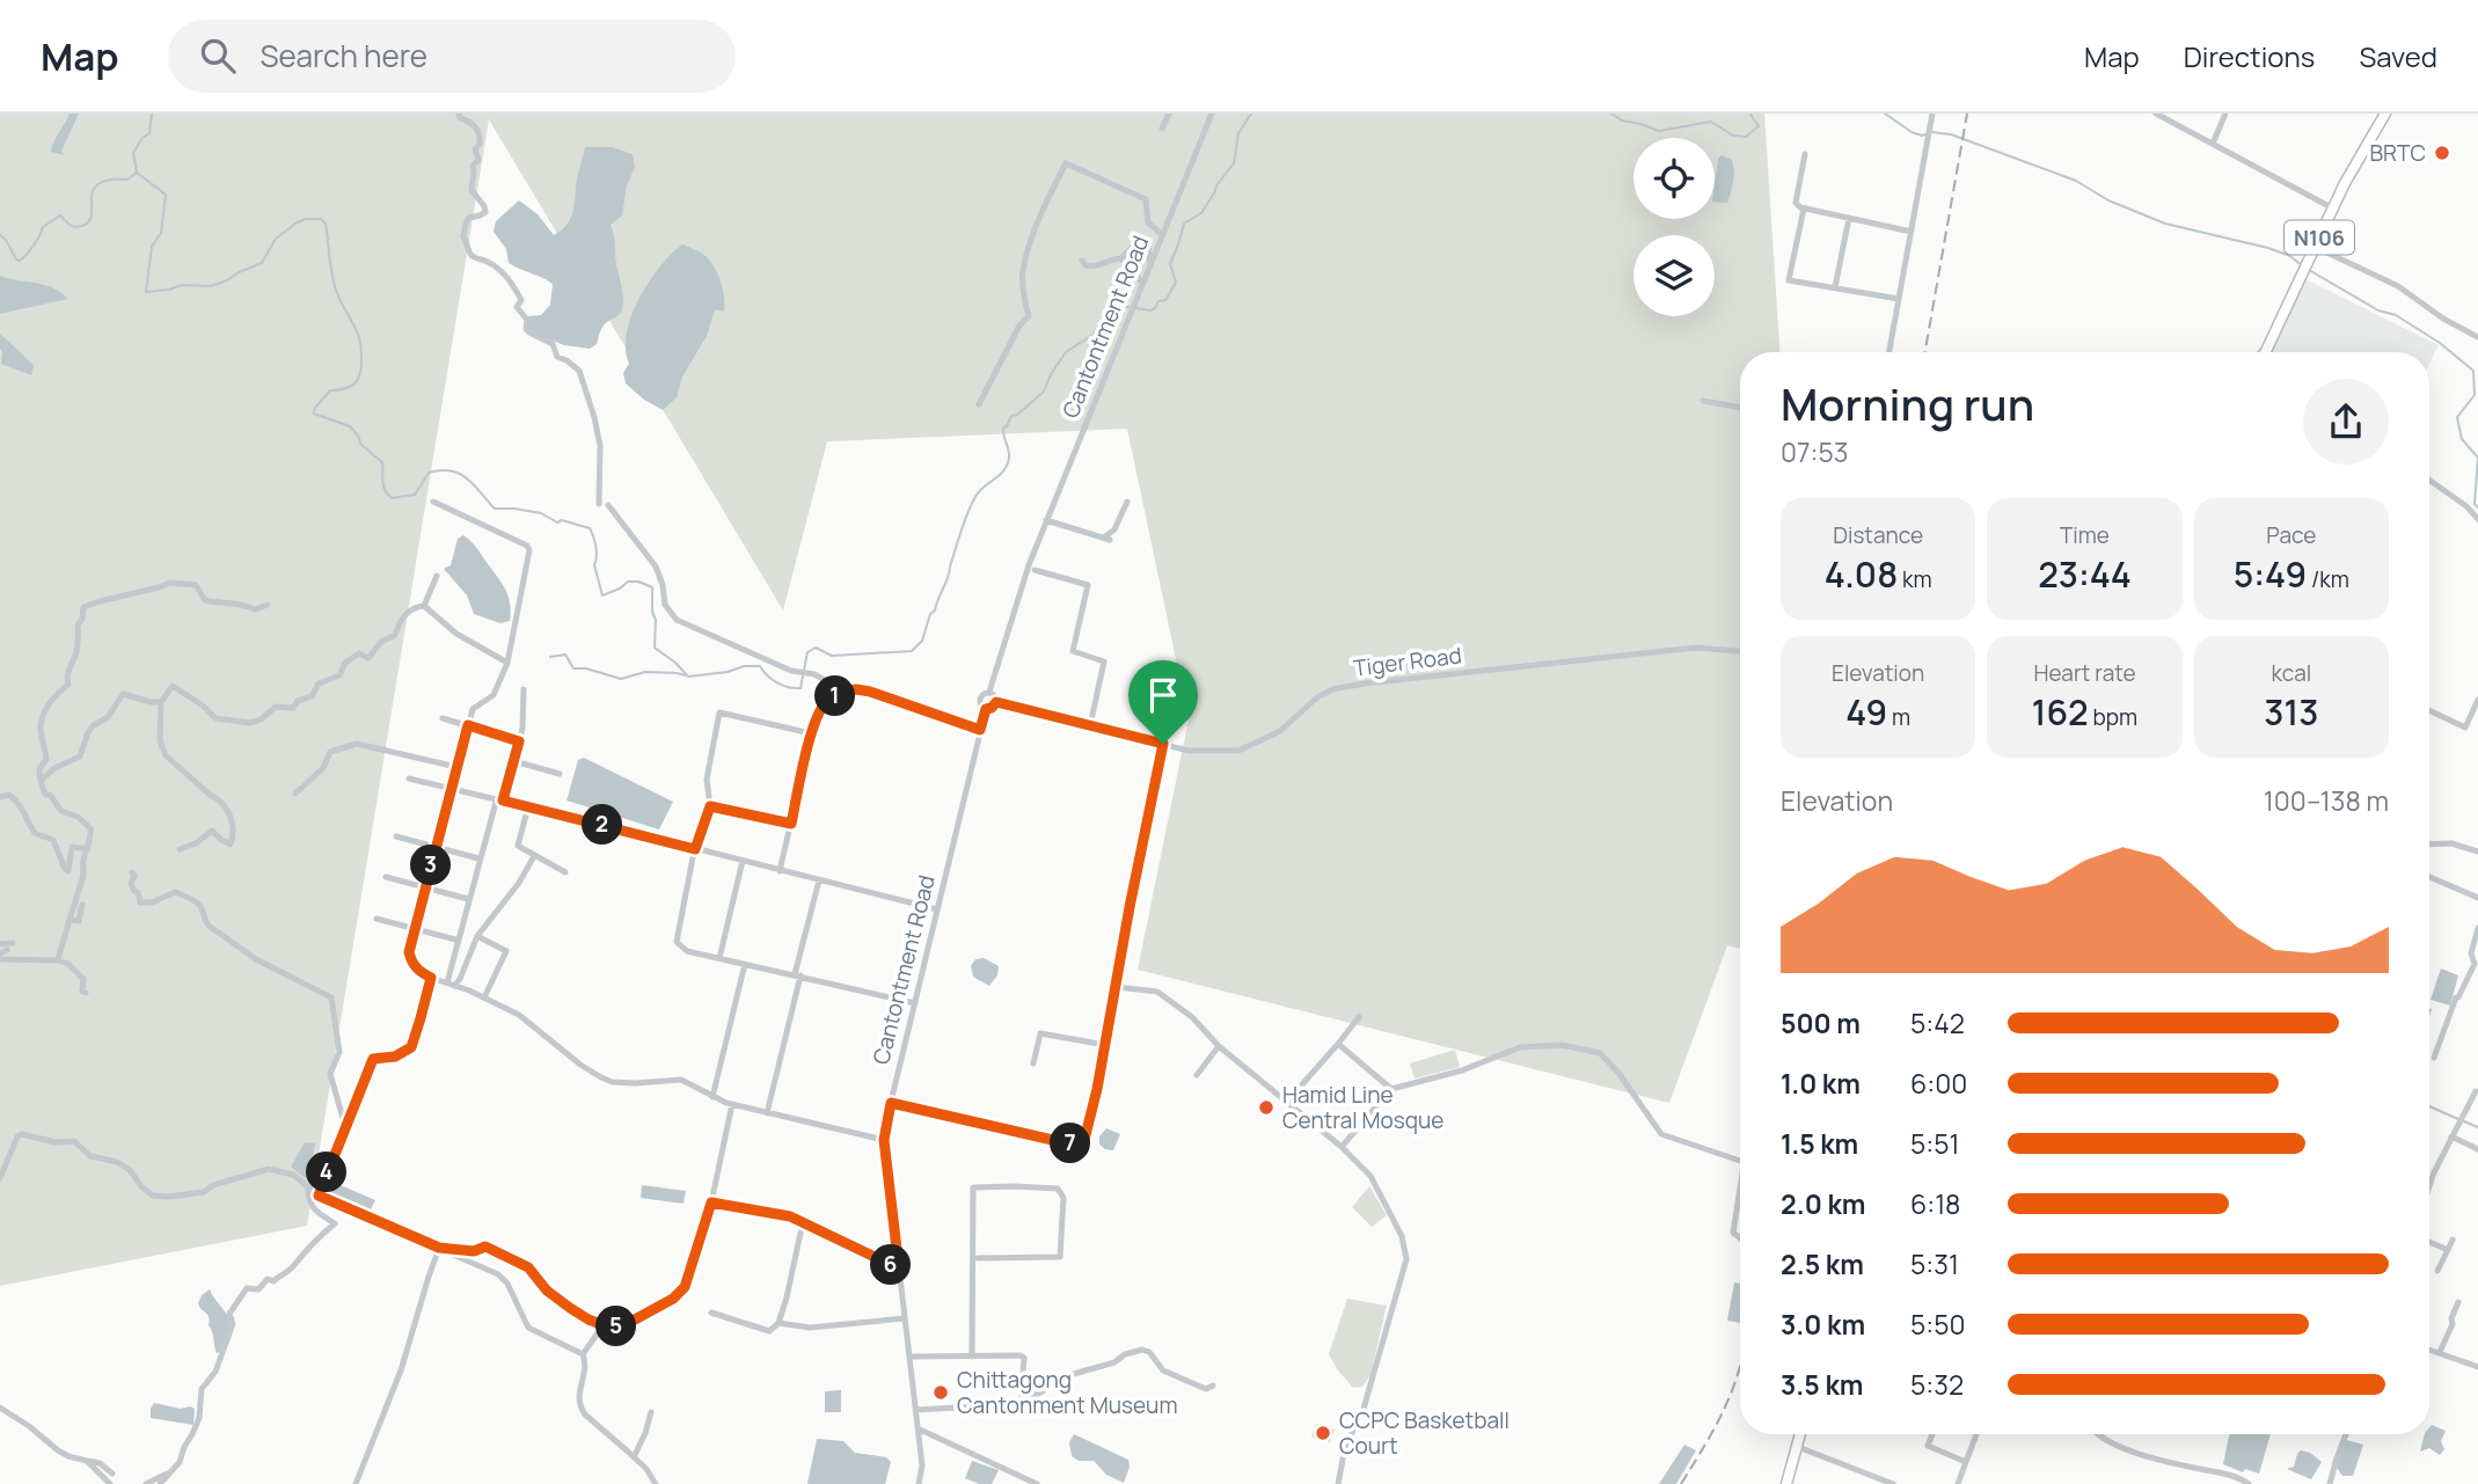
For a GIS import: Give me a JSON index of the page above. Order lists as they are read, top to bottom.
{
  "streets": {
    "highway": ["N106"],
    "street": ["Cantontment Road", "Tiger Road"]
  },
  "crossings": [
    ["Cantontment Road", "Tiger Road"]
  ],
  "places": [
    "BRTC",
    "Hamid Line Central Mosque",
    "Chittagong Cantonment Museum",
    "CCPC Basketball Court"
  ],
  "page": {
    "header": "Map",
    "search": "Search here",
    "nav": ["Map", "Directions", "Saved"],
    "heading": ["Morning run", "07:53"],
    "stats": [
      ["Distance", "4.08 km"],
      ["Time", "23:44"],
      ["Pace", "5:49 /km"],
      ["Elevation", "49 m"],
      ["Heart rate", "162 bpm"],
      ["kcal", "313"]
    ],
    "pins": [
      "1",
      "2",
      "3",
      "7",
      "4",
      "6",
      "5"
    ],
    "chart": ["Elevation", "100–138 m"],
    "list": [
      {
        "name": "500 m",
        "note": "5:42"
      },
      {
        "name": "1.0 km",
        "note": "6:00"
      },
      {
        "name": "1.5 km",
        "note": "5:51"
      },
      {
        "name": "2.0 km",
        "note": "6:18"
      },
      {
        "name": "2.5 km",
        "note": "5:31"
      },
      {
        "name": "3.0 km",
        "note": "5:50"
      },
      {
        "name": "3.5 km",
        "note": "5:32"
      }
    ]
  }
}
